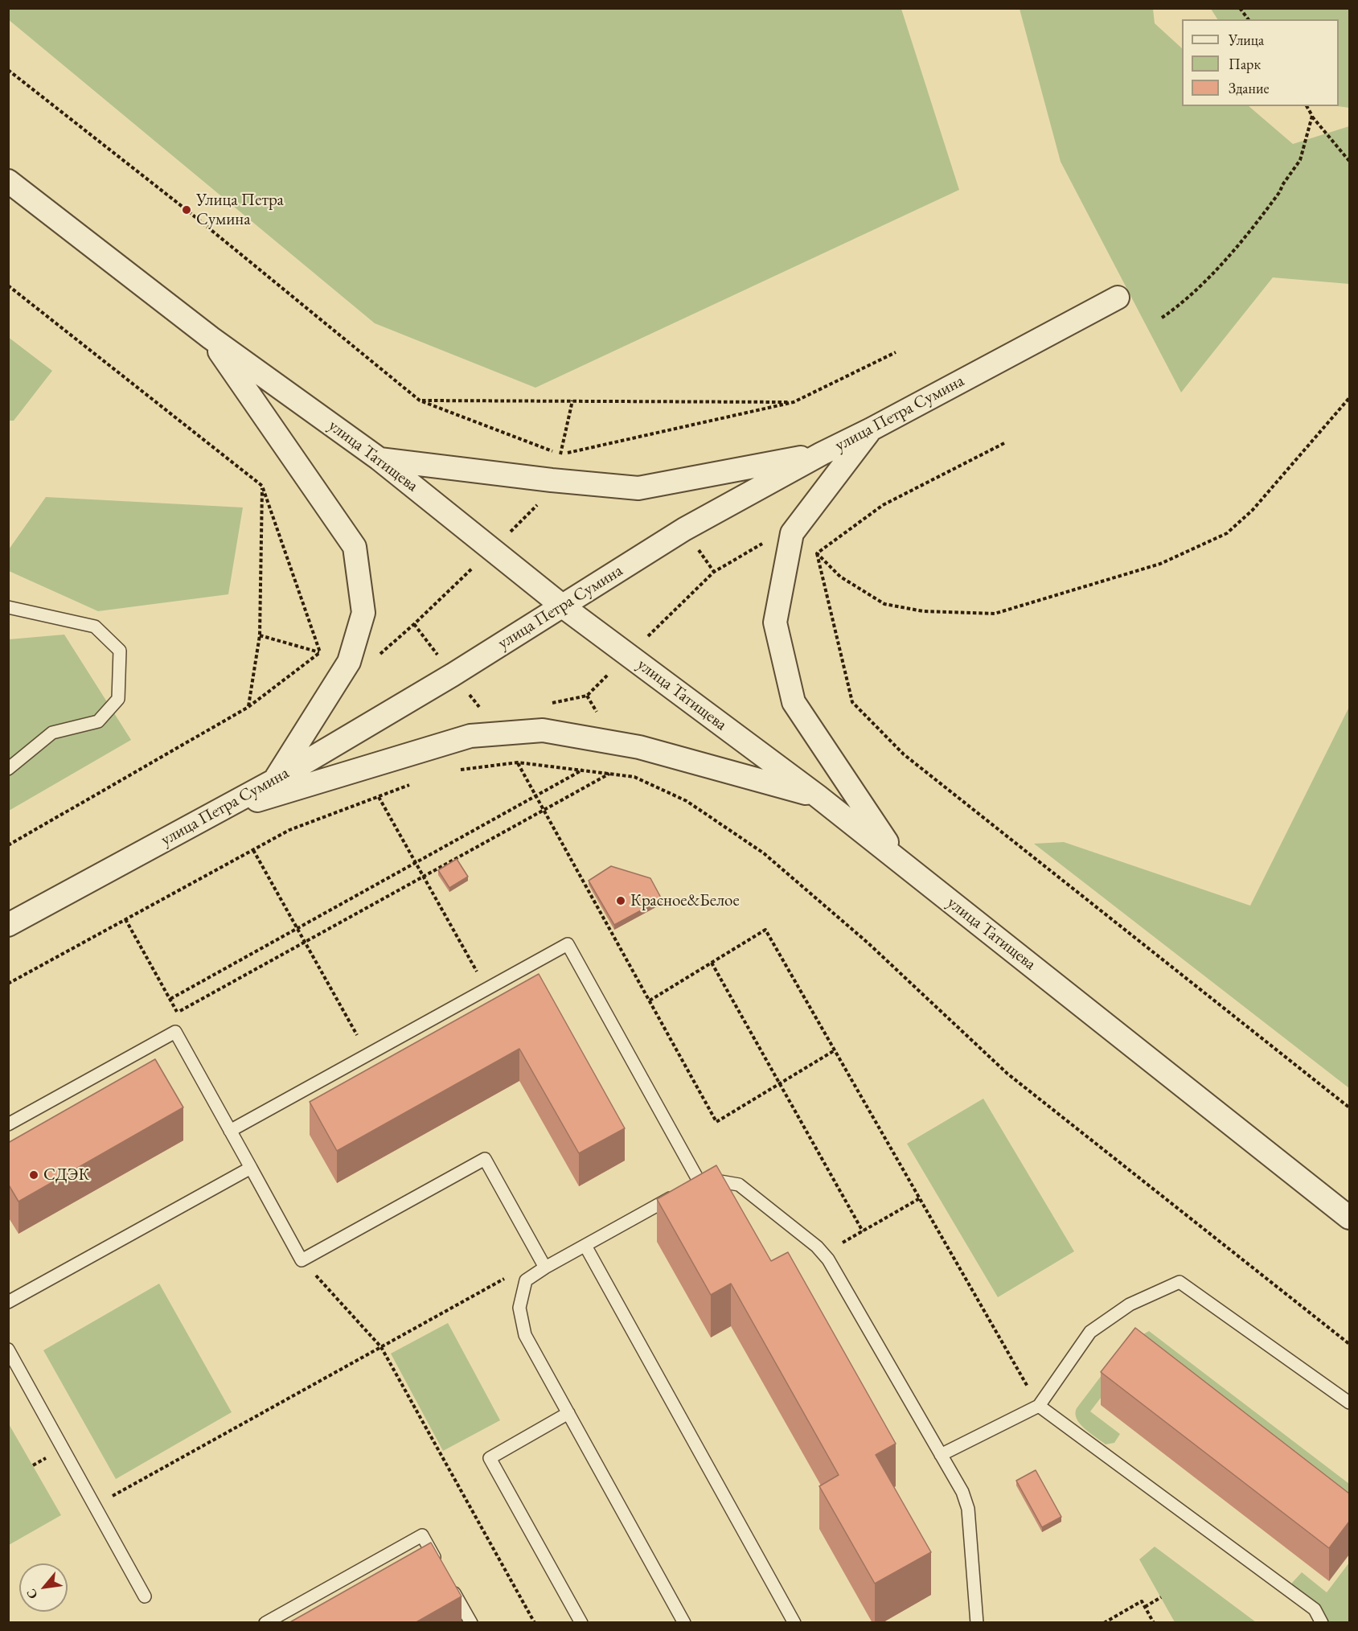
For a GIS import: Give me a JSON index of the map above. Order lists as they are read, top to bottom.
{
  "streets": {
    "street": ["улица Петра Сумина", "улица Татищева"]
  },
  "crossings": [
    ["улица Петра Сумина", "улица Татищева"]
  ],
  "places": ["Улица Петра Сумина", "Красное&Белое", "СДЭК"],
  "legend": ["Улица", "Парк", "Здание"],
  "north": "bottom left"
}
